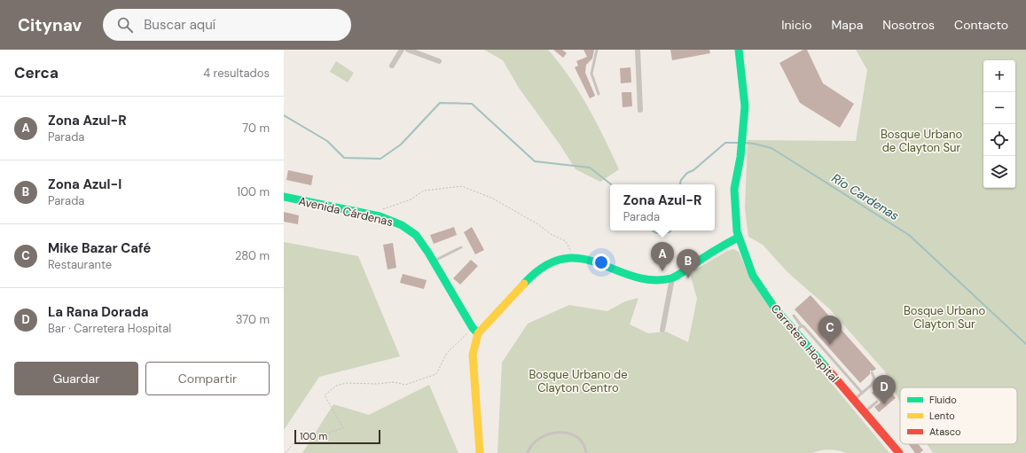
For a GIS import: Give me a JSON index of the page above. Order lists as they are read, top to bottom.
{
  "streets": {
    "street": ["Avenida Cárdenas", "Carretera Hospital"]
  },
  "water": ["Río Cardenas"],
  "parks": ["Bosque Urbano de Clayton Sur", "Bosque Urbano Clayton Sur", "Bosque Urbano de Clayton Centro"],
  "legend": ["Fluido", "Lento", "Atasco"],
  "scale_bar": "100 m",
  "page": {
    "header": "Citynav",
    "search": "Buscar aquí",
    "nav": [
      "Inicio",
      "Mapa",
      "Nosotros",
      "Contacto"
    ],
    "heading": ["Cerca", "4 resultados"],
    "map_buttons": ["+", "−"],
    "list": [
      {
        "mark": "A",
        "name": "Zona Azul-R",
        "note": "Parada",
        "value": "70 m"
      },
      {
        "mark": "B",
        "name": "Zona Azul-I",
        "note": "Parada",
        "value": "100 m"
      },
      {
        "mark": "C",
        "name": "Mike Bazar Café",
        "note": "Restaurante",
        "value": "280 m"
      },
      {
        "mark": "D",
        "name": "La Rana Dorada",
        "note": "Bar · Carretera Hospital",
        "value": "370 m"
      }
    ],
    "popup": ["Zona Azul-R", "Parada"],
    "pins": [
      "A",
      "B",
      "C",
      "D"
    ],
    "buttons": ["Guardar", "Compartir"],
    "scale": "100 m"
  }
}
